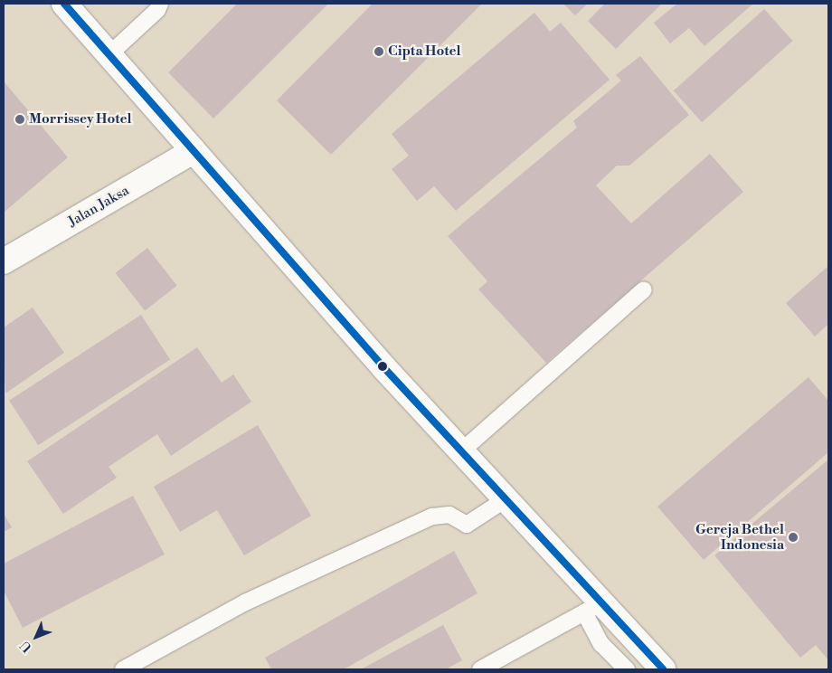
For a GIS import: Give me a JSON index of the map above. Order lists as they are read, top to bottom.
{
  "streets": {
    "main road": ["Jalan Jaksa"]
  },
  "places": ["Cipta Hotel", "Morrissey Hotel", "Gereja Bethel Indonesia"],
  "north": "bottom left"
}
